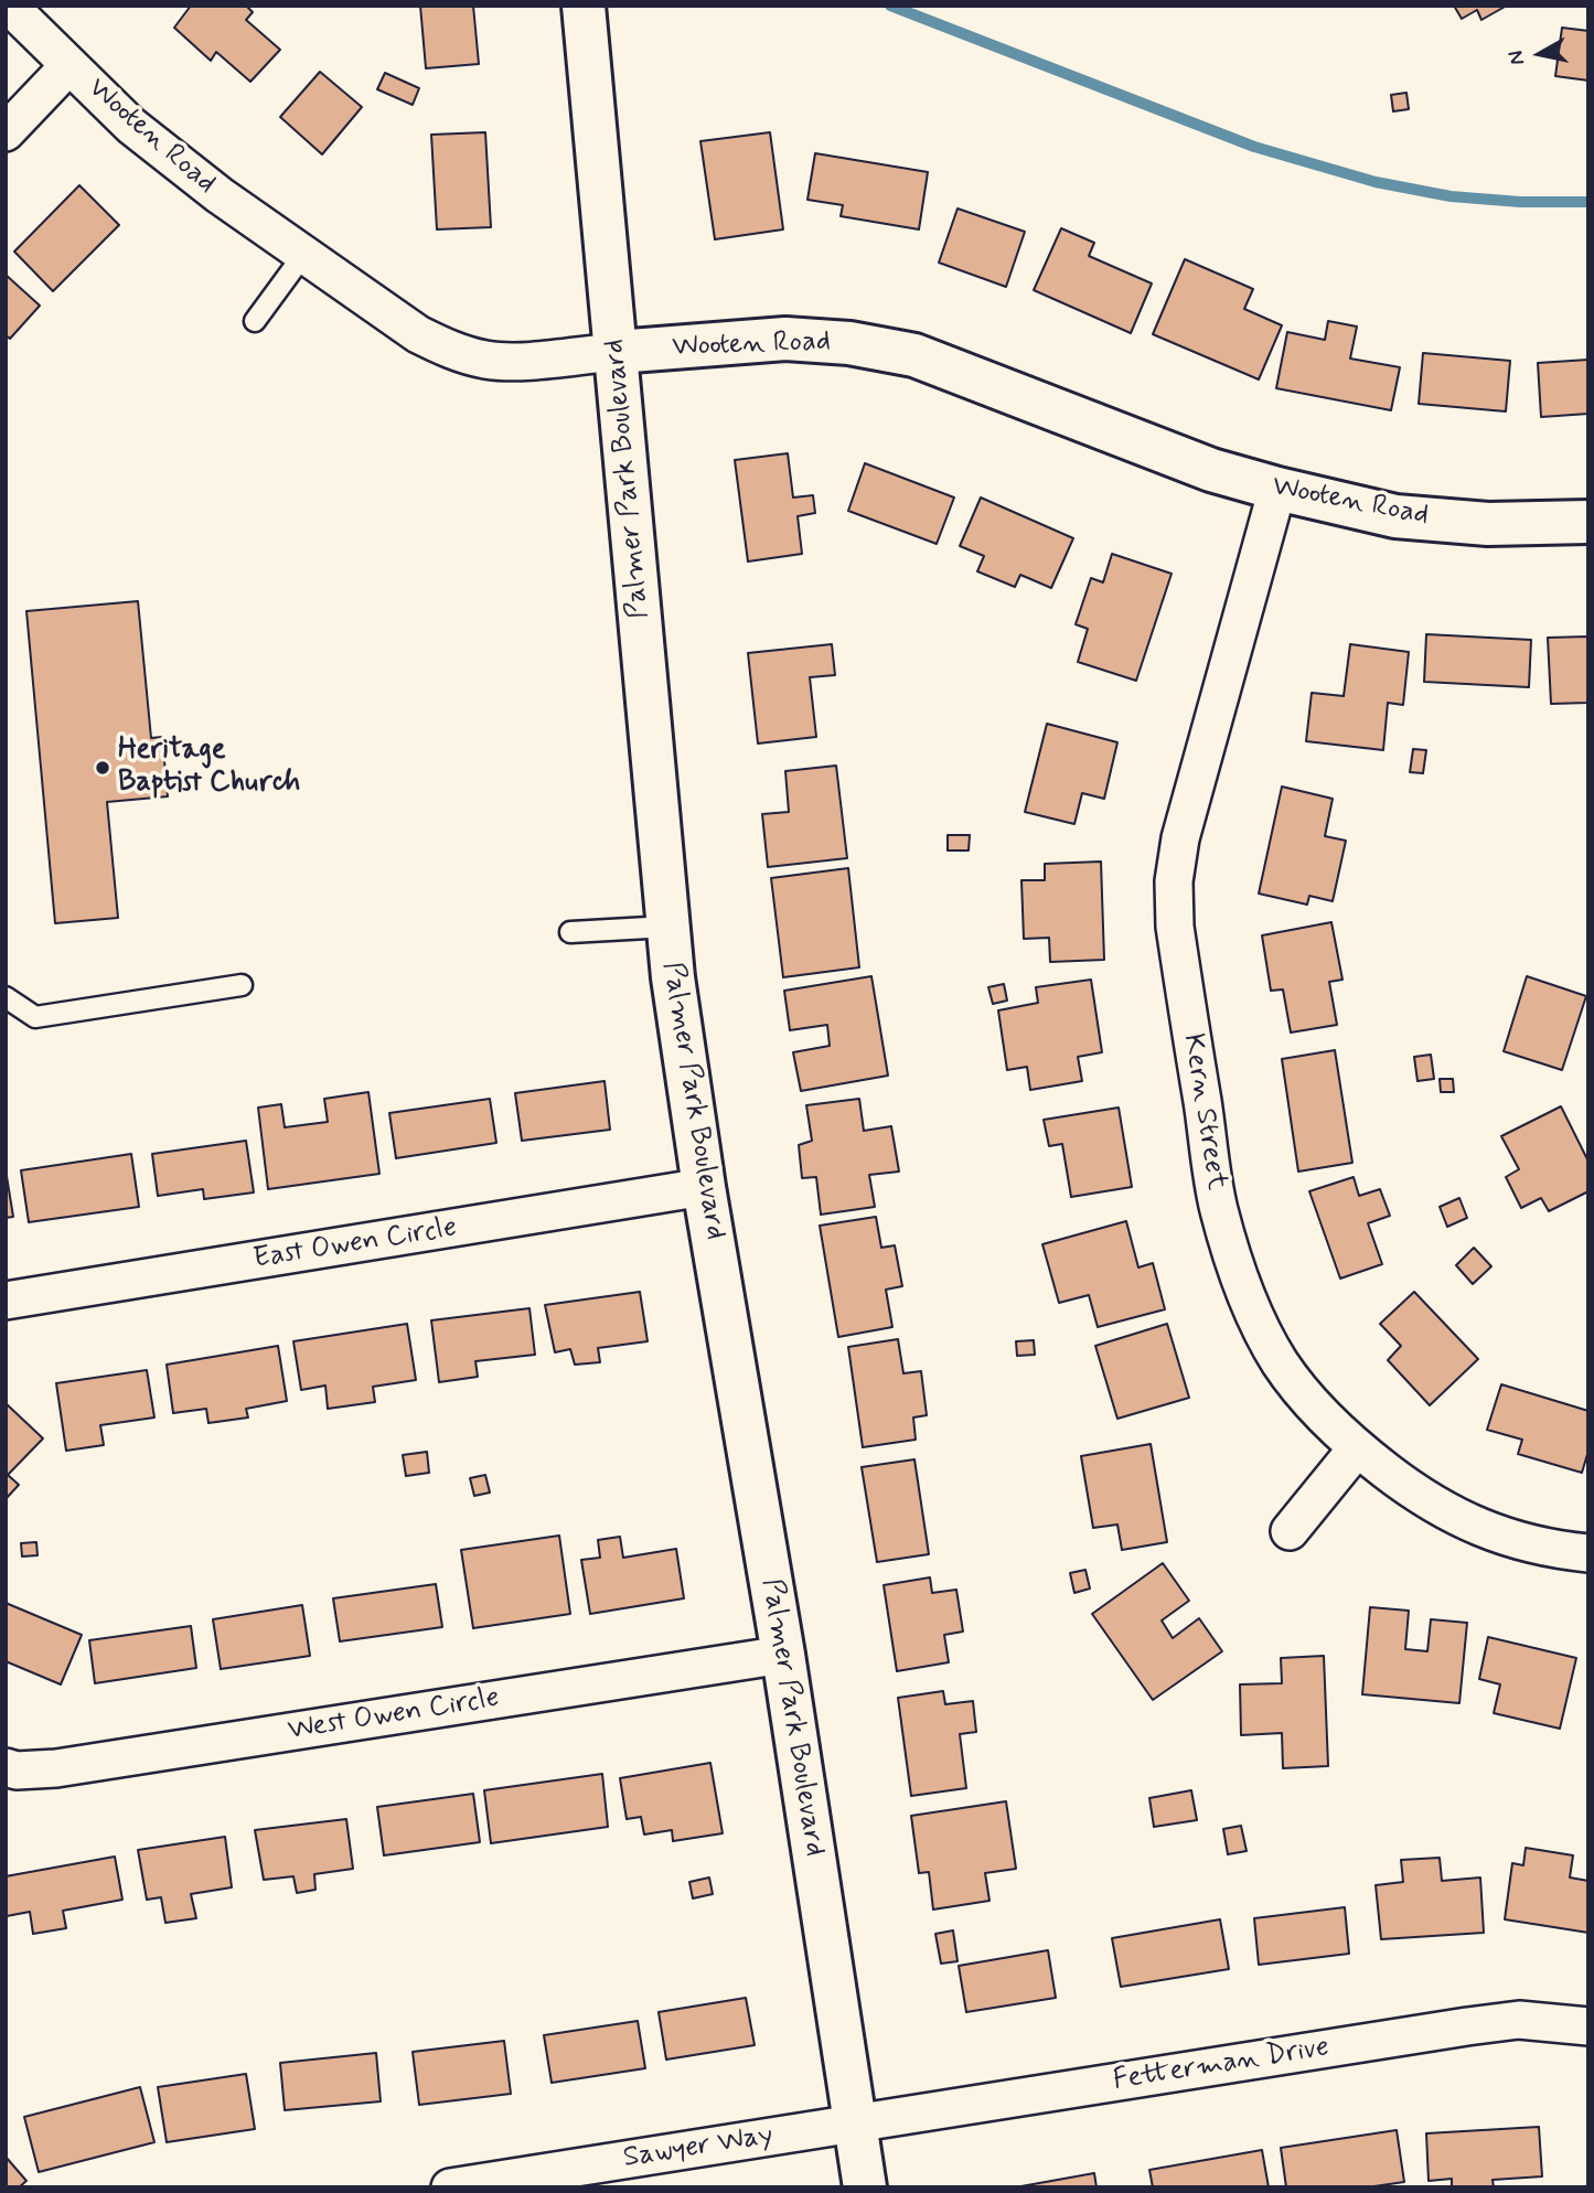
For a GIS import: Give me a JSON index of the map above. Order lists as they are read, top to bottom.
{
  "streets": {
    "main road": ["Wooten Road", "Palmer Park Boulevard"],
    "street": [
      "Kern Street",
      "East Owen Circle",
      "West Owen Circle",
      "Fetterman Drive",
      "Sawyer Way"
    ]
  },
  "crossings": [
    ["Wooten Road", "Palmer Park Boulevard"],
    ["Wooten Road", "Kern Street"],
    ["Palmer Park Boulevard", "East Owen Circle"],
    ["Palmer Park Boulevard", "West Owen Circle"],
    ["Palmer Park Boulevard", "Fetterman Drive"],
    ["Palmer Park Boulevard", "Sawyer Way"],
    ["Fetterman Drive", "Sawyer Way"]
  ],
  "places": ["Heritage Baptist Church"],
  "north": "left"
}
